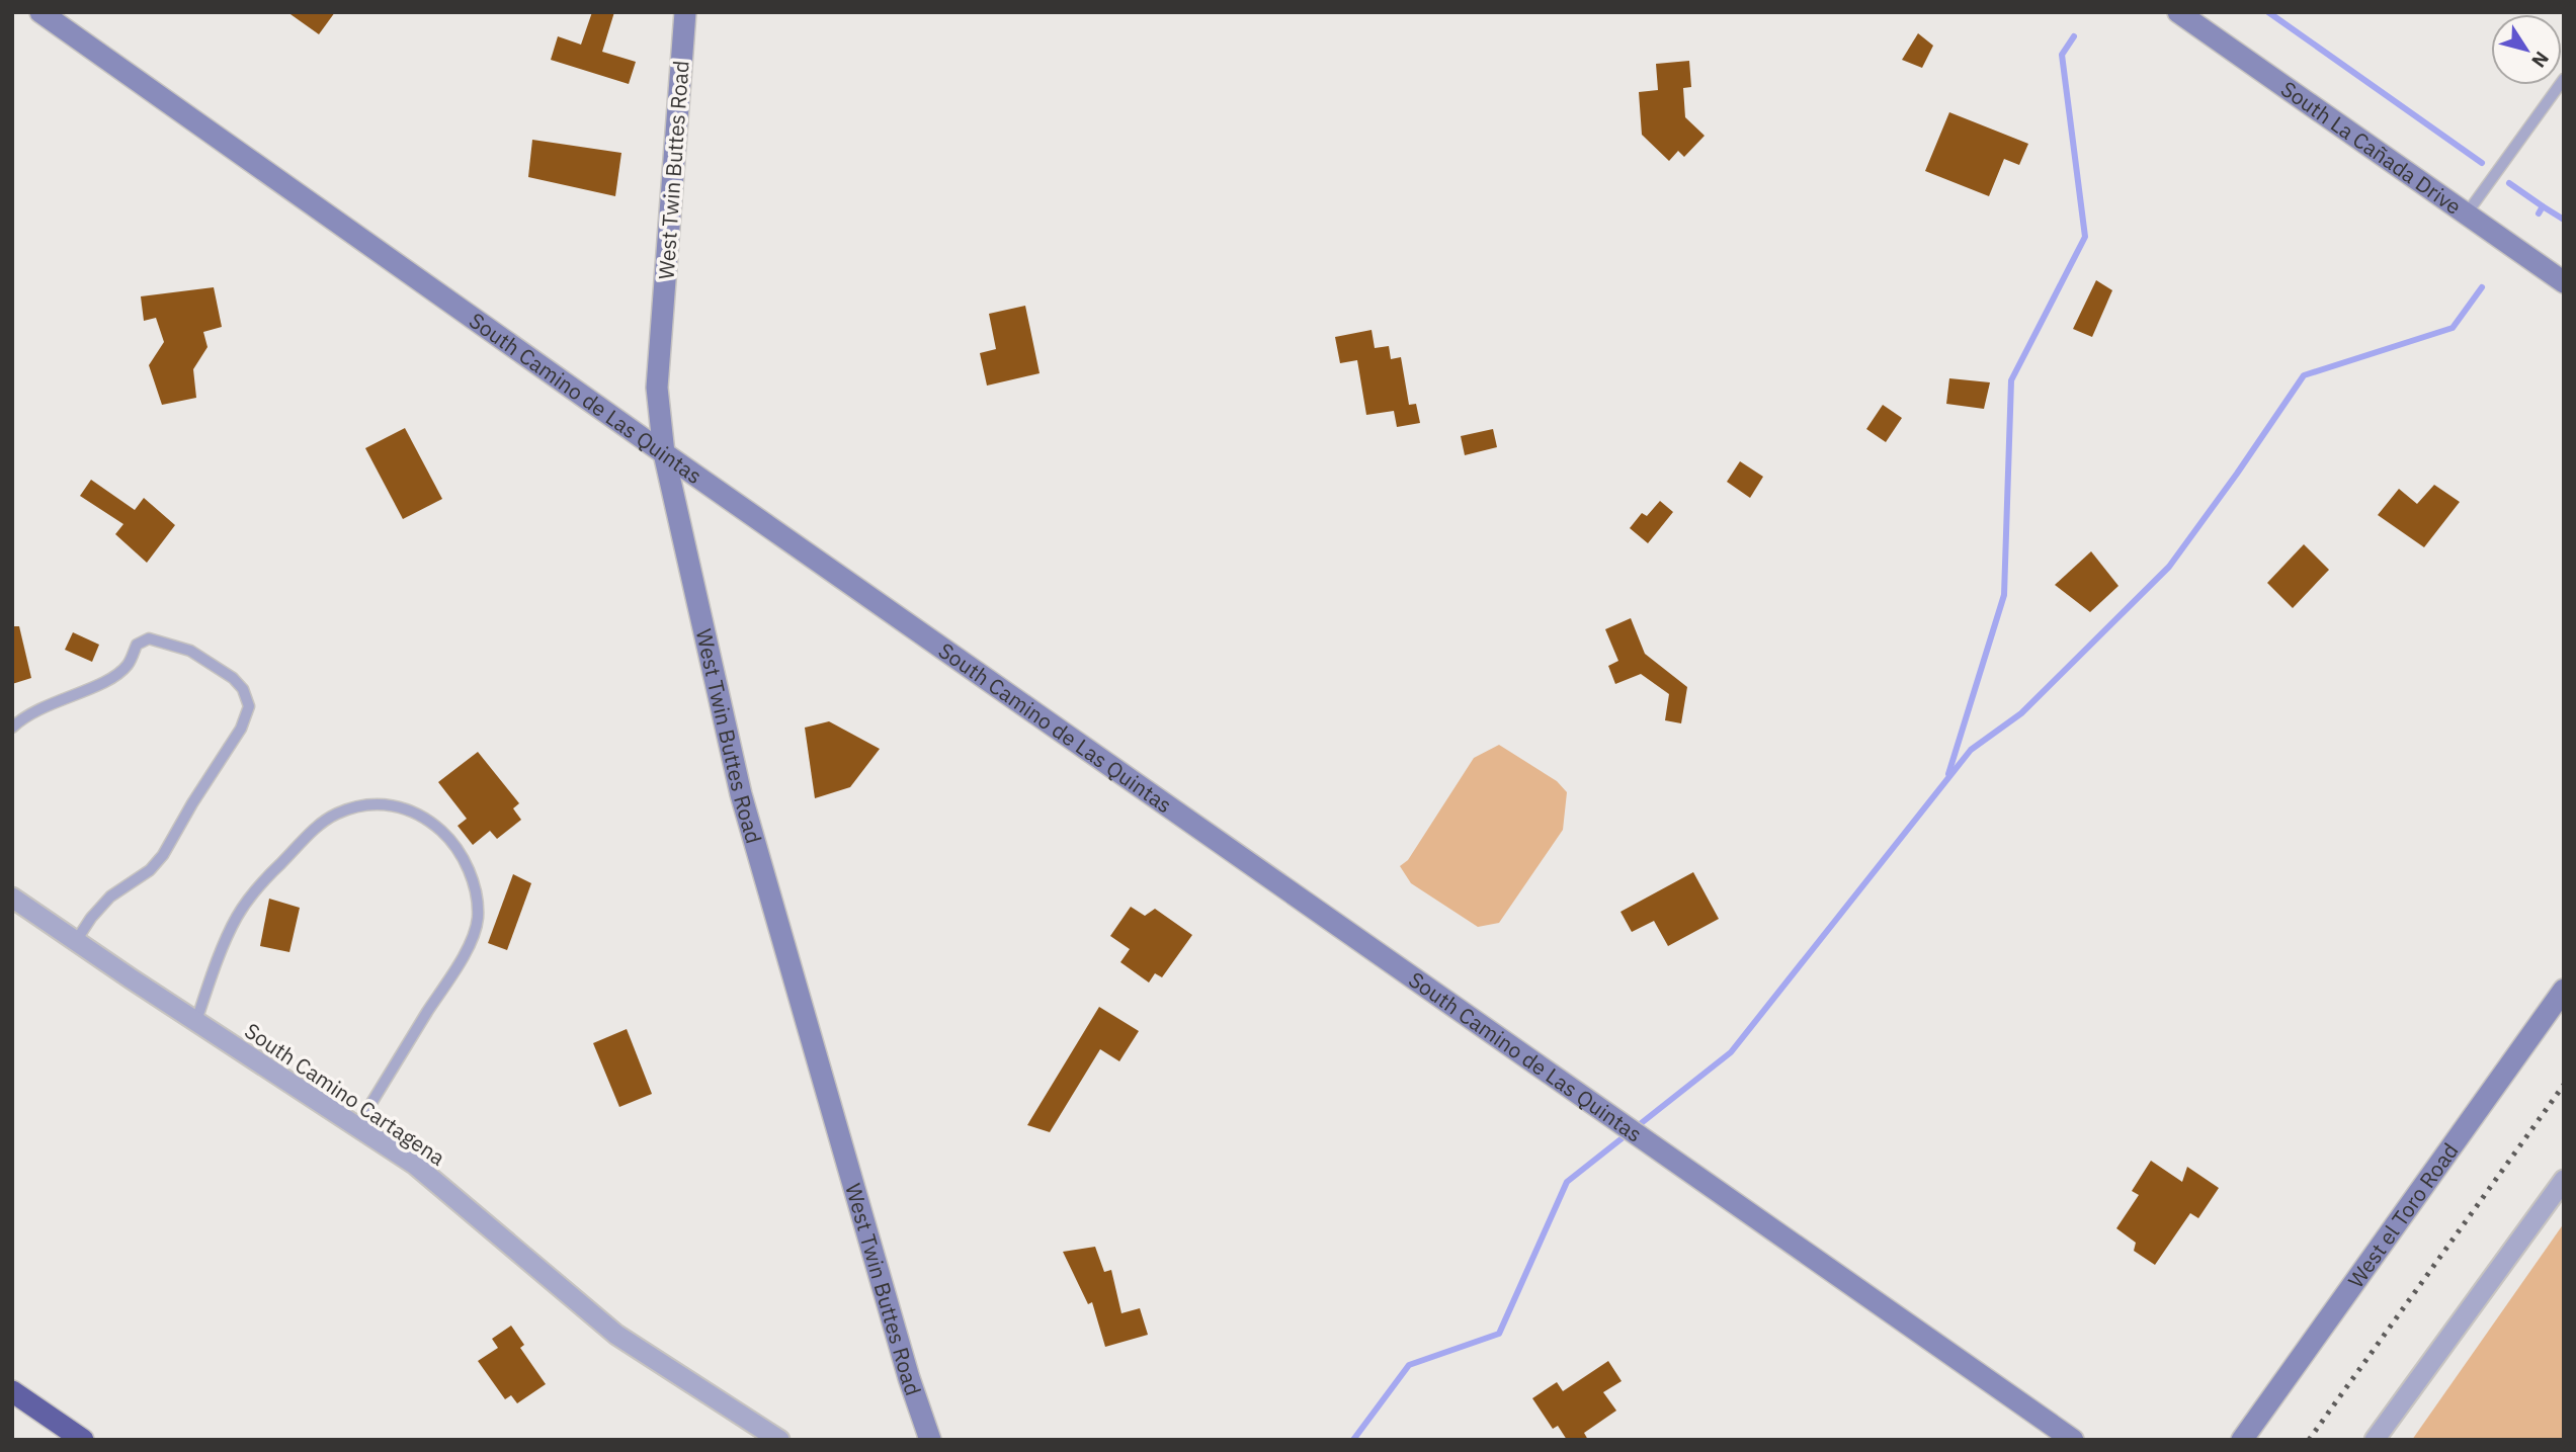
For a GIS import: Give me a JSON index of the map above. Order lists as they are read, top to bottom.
{
  "streets": {
    "street": [
      "South La Cañada Drive",
      "West Twin Buttes Road",
      "South Camino de Las Quintas",
      "South Camino Cartagena",
      "West el Toro Road"
    ]
  },
  "crossings": [
    ["West Twin Buttes Road", "South Camino de Las Quintas"]
  ],
  "north": "bottom right"
}
